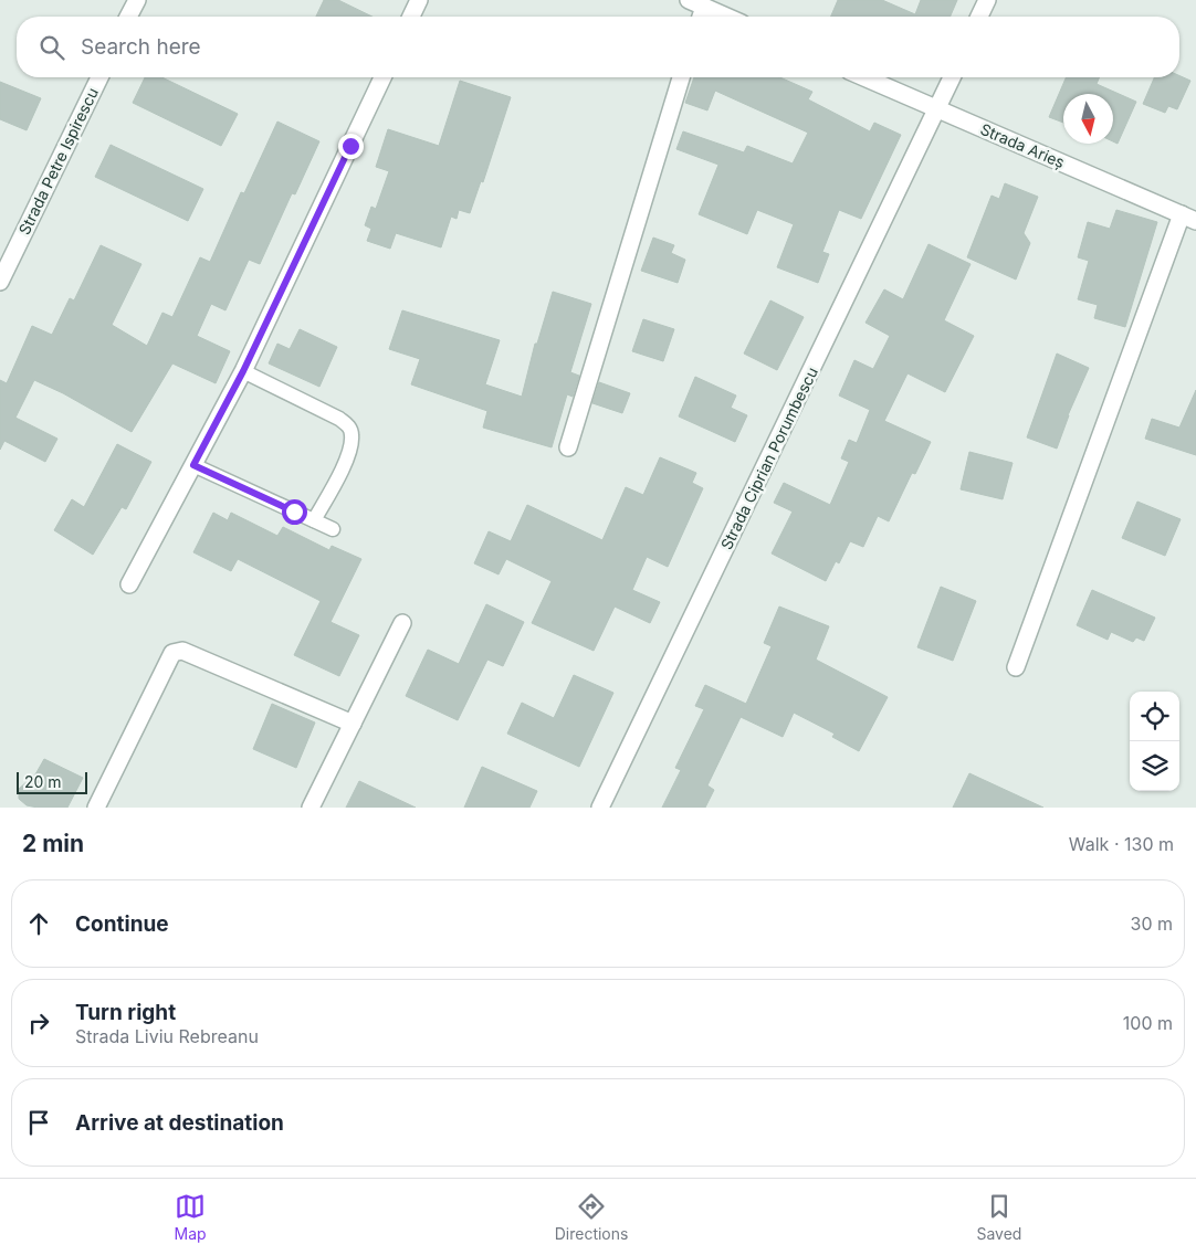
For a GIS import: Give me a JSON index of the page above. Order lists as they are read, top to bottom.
{
  "streets": {
    "street": ["Strada Arieș", "Strada Petre Ispirescu", "Strada Ciprian Porumbescu"]
  },
  "crossings": [
    ["Strada Arieș", "Strada Ciprian Porumbescu"]
  ],
  "scale_bar": "20 m",
  "north": "bottom",
  "page": {
    "search": "Search here",
    "scale": "20 m",
    "heading": ["2 min", "Walk · 130 m"],
    "list": [
      ["Continue", "30 m"],
      ["Turn right", "Strada Liviu Rebreanu", "100 m"],
      "Arrive at destination"
    ],
    "nav": ["Map", "Directions", "Saved"]
  }
}
